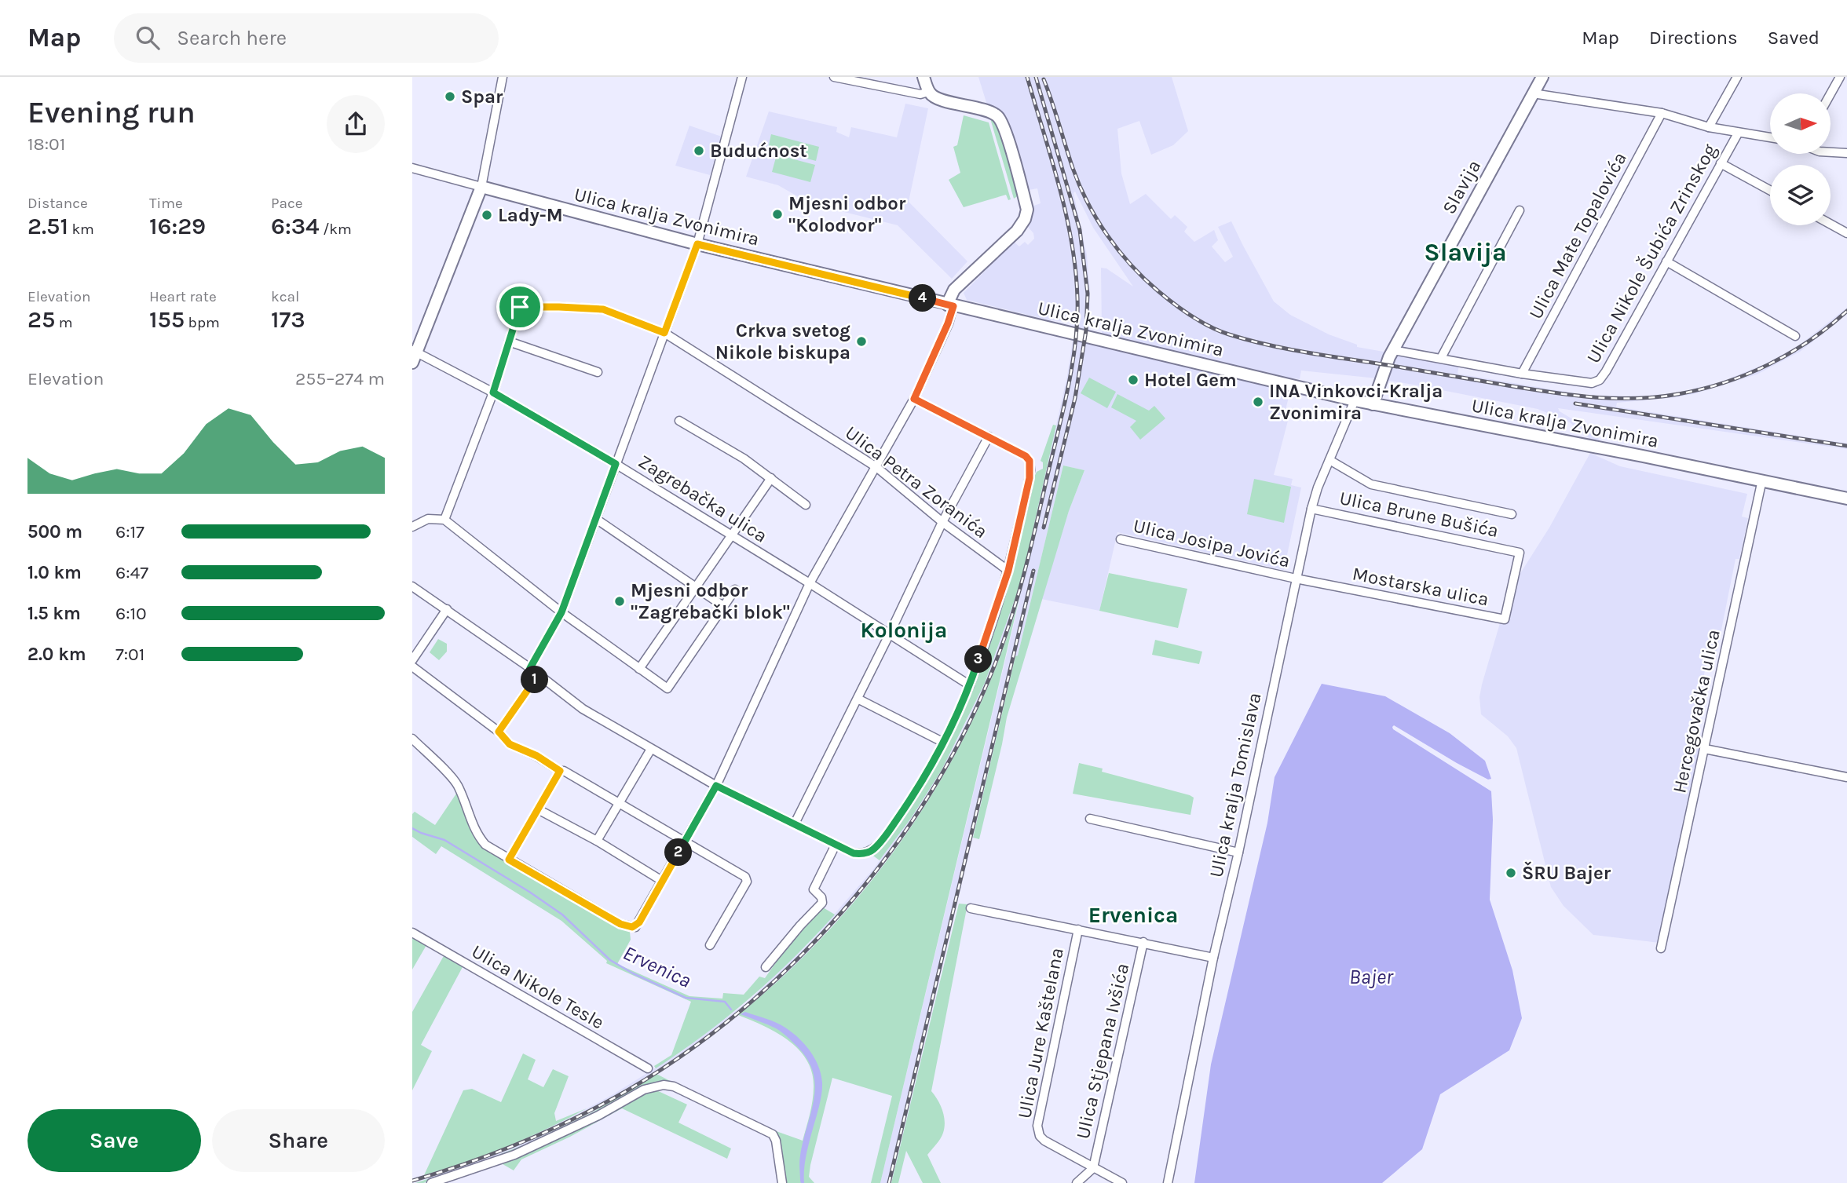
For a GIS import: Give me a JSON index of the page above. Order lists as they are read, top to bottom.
{
  "streets": {
    "main road": ["Slavija", "Ulica kralja Zvonimira"],
    "street": [
      "Ulica Mate Topalovića",
      "Ulica Nikole Šubića Zrinskog",
      "Ulica Petra Zoranića",
      "Zagrebačka ulica",
      "Ulica Brune Bušića",
      "Ulica Josipa Jovića",
      "Mostarska ulica",
      "Hercegovačka ulica",
      "Ulica kralja Tomislava",
      "Ulica Nikole Tesle",
      "Ulica Jure Kaštelana",
      "Ulica Stjepana Ivšića"
    ]
  },
  "crossings": [
    ["Slavija", "Ulica kralja Zvonimira"],
    ["Slavija", "Ulica Nikole Šubića Zrinskog"],
    ["Ulica kralja Zvonimira", "Hercegovačka ulica"],
    ["Ulica kralja Zvonimira", "Ulica kralja Tomislava"],
    ["Ulica Mate Topalovića", "Ulica Nikole Šubića Zrinskog"],
    ["Ulica Brune Bušića", "Mostarska ulica"],
    ["Ulica Brune Bušića", "Ulica kralja Tomislava"],
    ["Ulica Josipa Jovića", "Mostarska ulica"],
    ["Ulica Josipa Jovića", "Ulica kralja Tomislava"],
    ["Mostarska ulica", "Ulica kralja Tomislava"],
    ["Ulica Jure Kaštelana", "Ulica Stjepana Ivšića"]
  ],
  "districts": ["Slavija", "Kolonija", "Ervenica"],
  "water": ["Ervenica", "Bajer"],
  "places": [
    "Spar",
    "Budućnost",
    "Mjesni odbor \"Kolodvor\"",
    "Lady-M",
    "Crkva svetog Nikole biskupa",
    "Hotel Gem",
    "INA Vinkovci-Kralja Zvonimira",
    "Mjesni odbor \"Zagrebački blok\"",
    "ŠRU Bajer"
  ],
  "north": "right",
  "page": {
    "header": "Map",
    "search": "Search here",
    "nav": ["Map", "Directions", "Saved"],
    "heading": ["Evening run", "18:01"],
    "stats": [
      ["Distance", "2.51 km"],
      ["Time", "16:29"],
      ["Pace", "6:34 /km"],
      ["Elevation", "25 m"],
      ["Heart rate", "155 bpm"],
      ["kcal", "173"]
    ],
    "pins": [
      "4",
      "3",
      "1",
      "2"
    ],
    "chart": ["Elevation", "255–274 m"],
    "list": [
      {
        "name": "500 m",
        "note": "6:17"
      },
      {
        "name": "1.0 km",
        "note": "6:47"
      },
      {
        "name": "1.5 km",
        "note": "6:10"
      },
      {
        "name": "2.0 km",
        "note": "7:01"
      }
    ],
    "buttons": ["Save", "Share"]
  }
}
